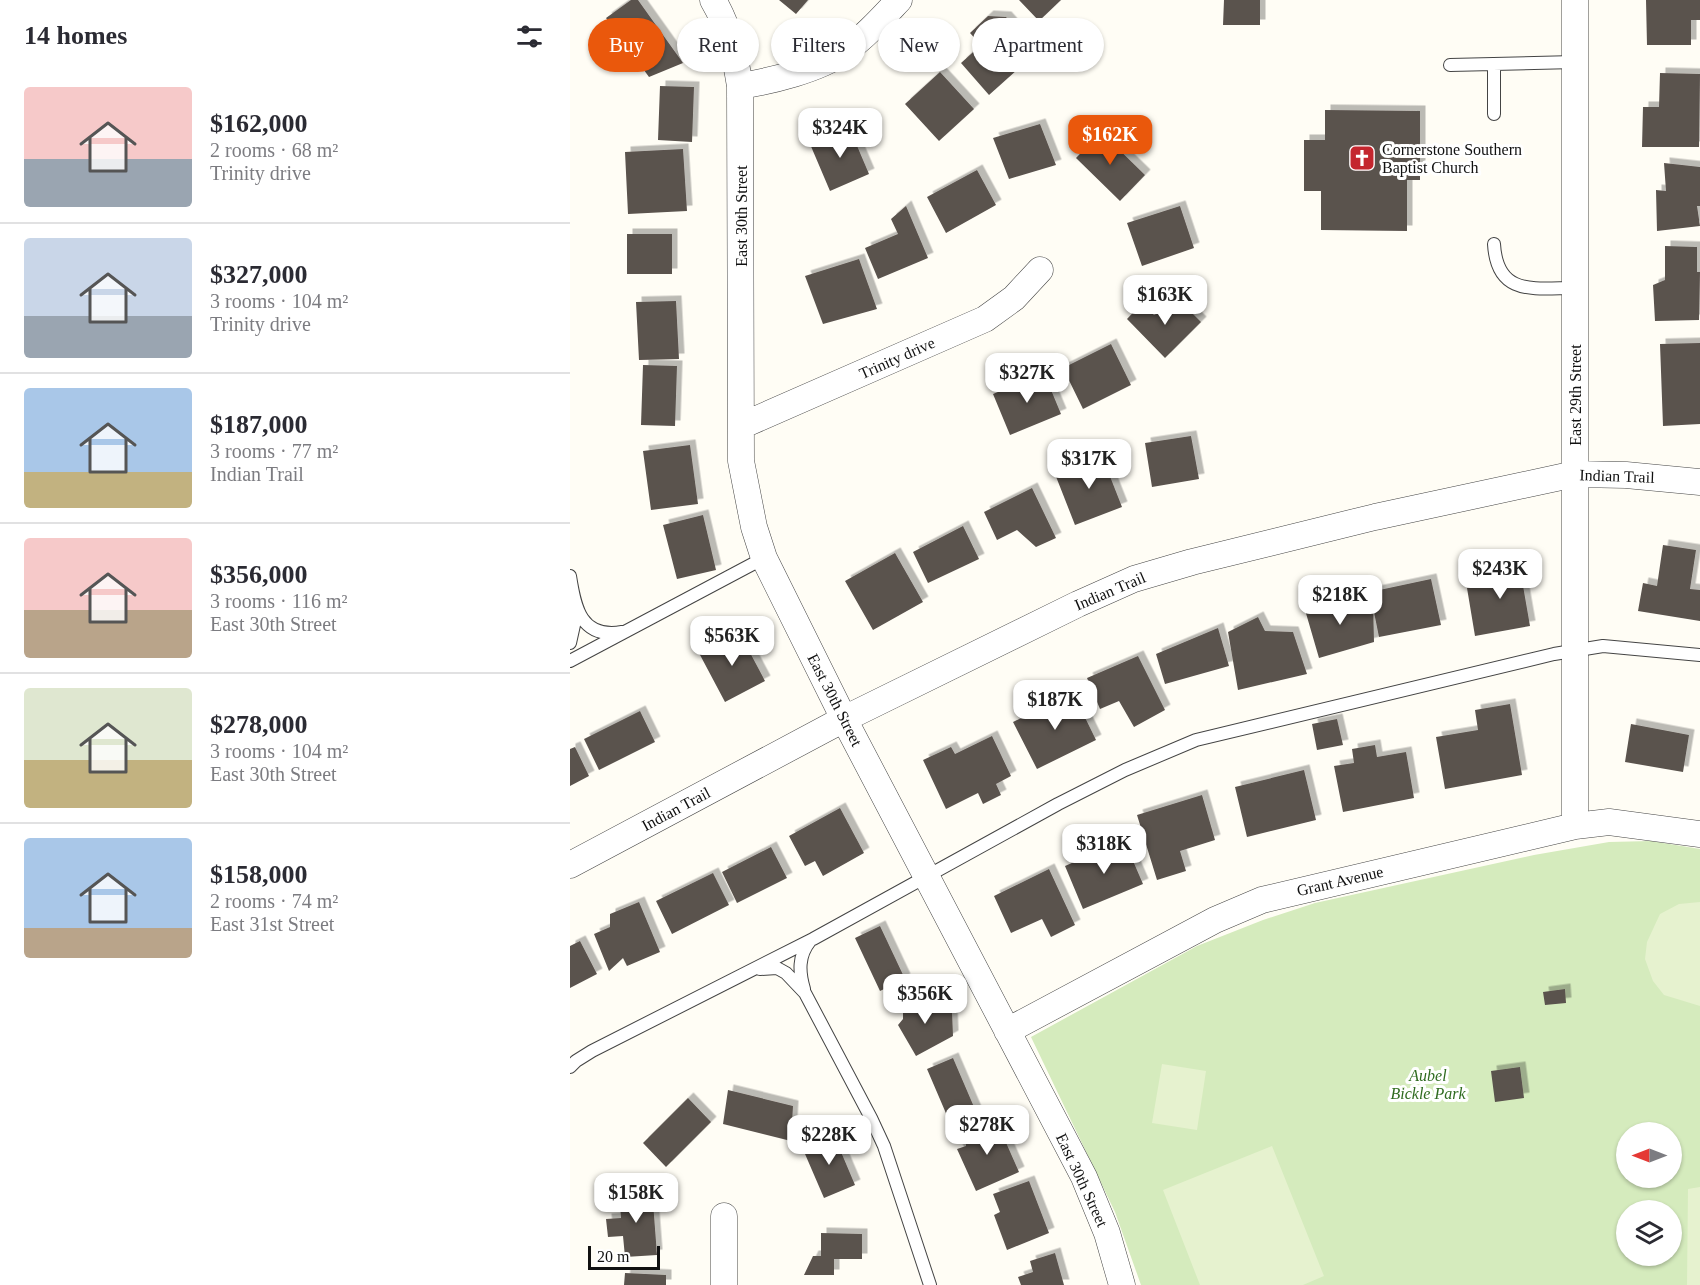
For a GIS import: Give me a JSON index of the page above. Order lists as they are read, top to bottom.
{
  "streets": {
    "street": [
      "East 30th Street",
      "Trinity drive",
      "East 29th Street",
      "Indian Trail",
      "Grant Avenue"
    ]
  },
  "crossings": [
    ["East 30th Street", "Trinity drive"],
    ["East 30th Street", "Indian Trail"],
    ["East 30th Street", "Grant Avenue"],
    ["East 29th Street", "Indian Trail"],
    ["East 29th Street", "Grant Avenue"]
  ],
  "parks": ["Aubel Bickle Park"],
  "places": {
    "church": ["Cornerstone Southern Baptist Church"]
  },
  "scale_bar": "20 m",
  "north": "left",
  "page": {
    "heading": "14 homes",
    "chip": [
      "Buy",
      "Rent",
      "Filters",
      "New",
      "Apartment"
    ],
    "list": [
      {
        "name": "$162,000",
        "note": "2 rooms · 68 m² · Trinity drive"
      },
      {
        "name": "$327,000",
        "note": "3 rooms · 104 m² · Trinity drive"
      },
      {
        "name": "$187,000",
        "note": "3 rooms · 77 m² · Indian Trail"
      },
      {
        "name": "$356,000",
        "note": "3 rooms · 116 m² · East 30th Street"
      },
      {
        "name": "$278,000",
        "note": "3 rooms · 104 m² · East 30th Street"
      },
      {
        "name": "$158,000",
        "note": "2 rooms · 74 m² · East 31st Street"
      }
    ],
    "price": [
      "$324K",
      "$162K",
      "$163K",
      "$327K",
      "$317K",
      "$243K",
      "$218K",
      "$563K",
      "$187K",
      "$318K",
      "$356K",
      "$278K",
      "$228K",
      "$158K"
    ],
    "scale": "20 m"
  }
}
